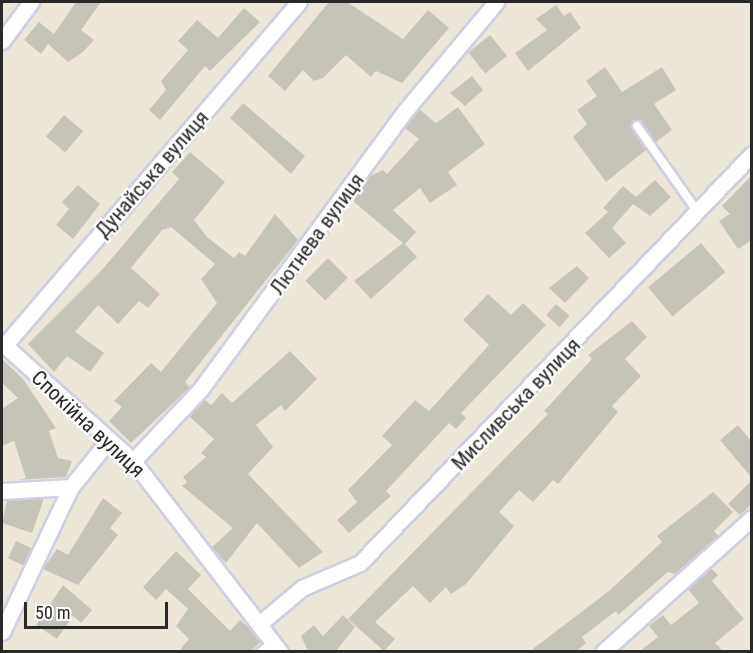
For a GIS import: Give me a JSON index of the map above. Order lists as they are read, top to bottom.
{
  "streets": {
    "street": [
      "Дунайська вулиця",
      "Лютнева вулиця",
      "Мисливська вулиця",
      "Спокійна вулиця"
    ]
  },
  "crossings": [
    ["Дунайська вулиця", "Спокійна вулиця"],
    ["Лютнева вулиця", "Спокійна вулиця"],
    ["Мисливська вулиця", "Спокійна вулиця"]
  ],
  "scale_bar": "50 m"
}
